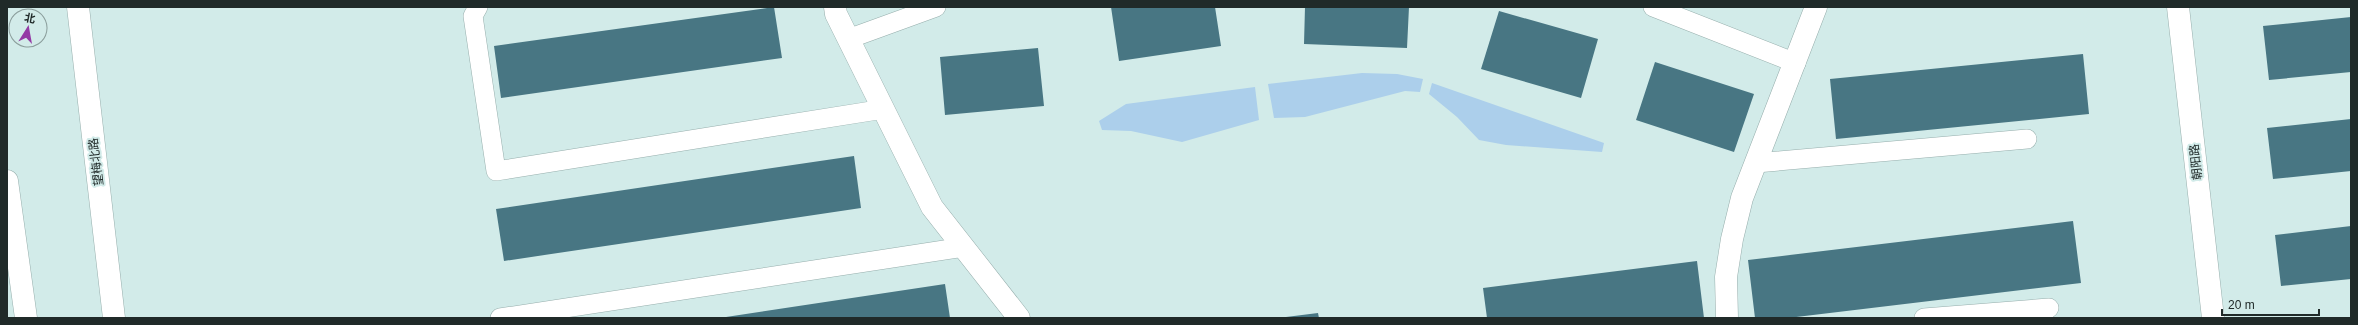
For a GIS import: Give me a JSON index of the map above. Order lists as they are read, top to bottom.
{
  "streets": {
    "main road": ["望梅北路", "朝阳路"]
  },
  "scale_bar": "20 m",
  "north": "top"
}
